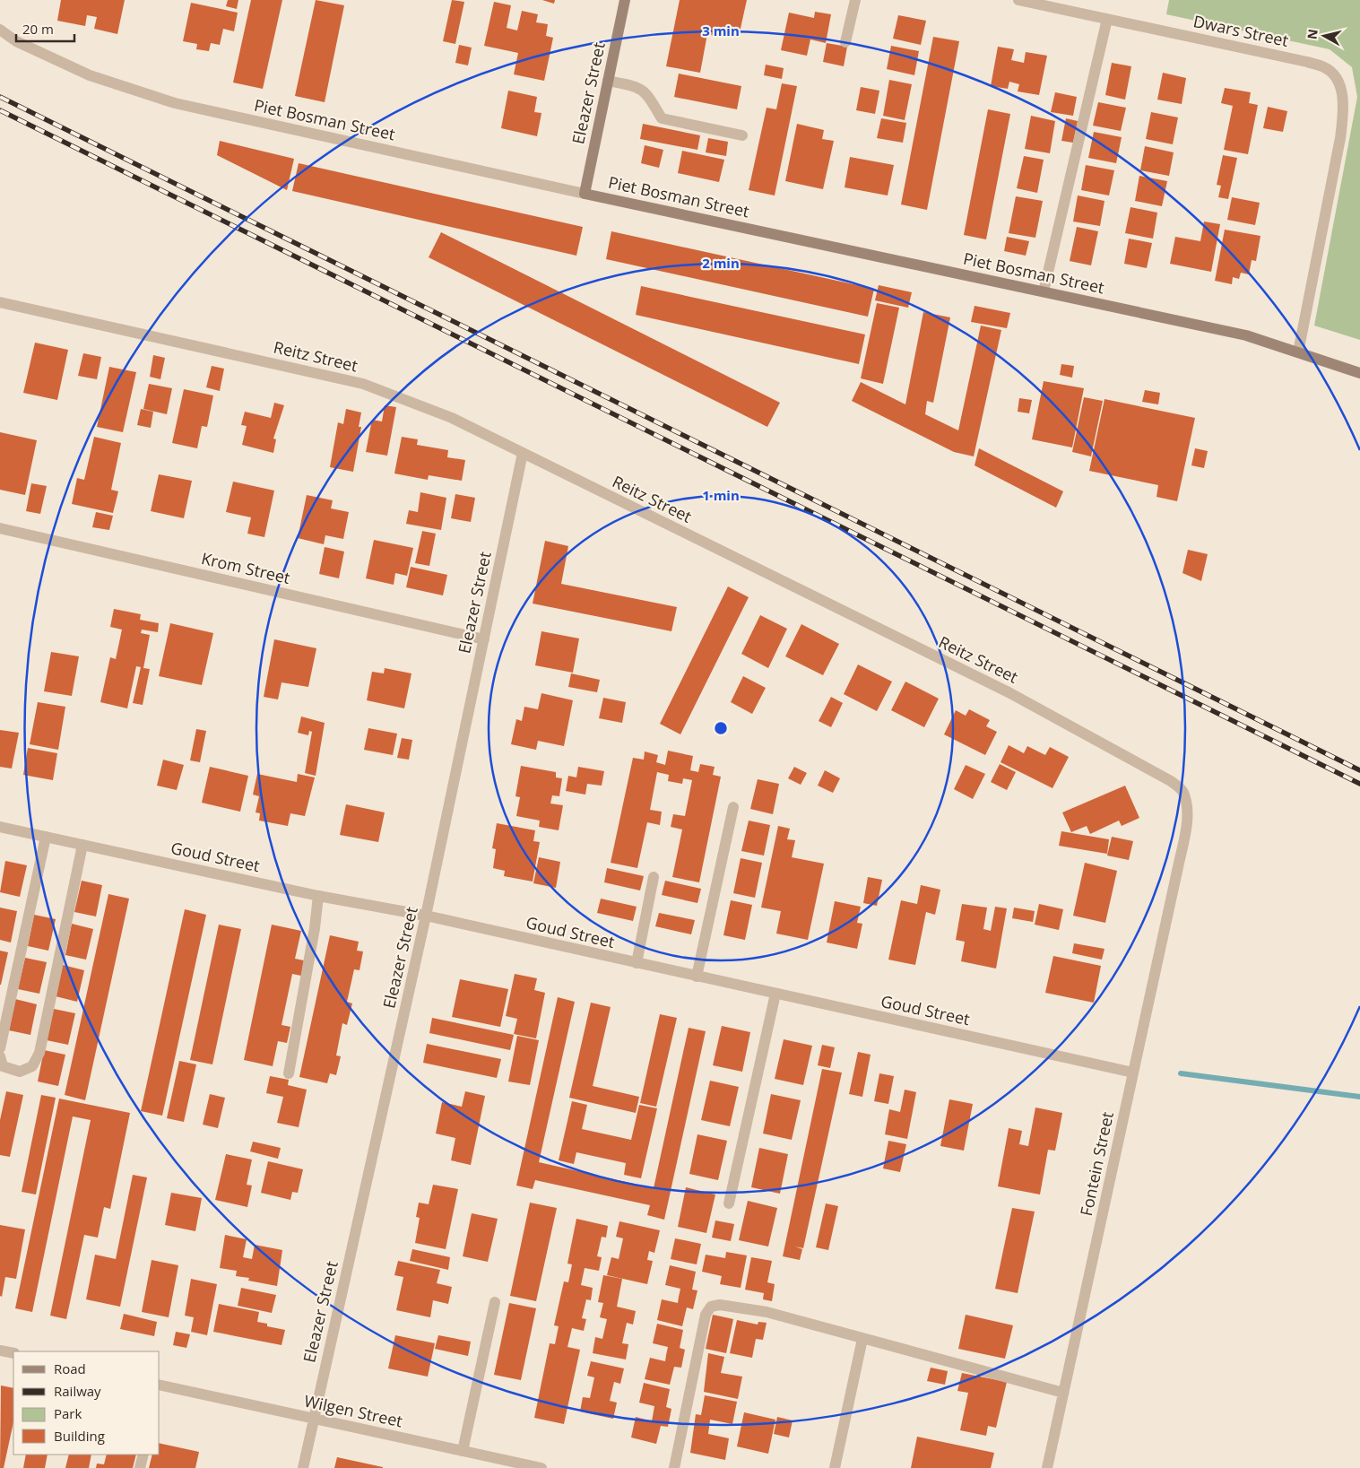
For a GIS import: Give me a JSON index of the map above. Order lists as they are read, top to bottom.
{
  "streets": {
    "street": [
      "Dwars Street",
      "Eleazer Street",
      "Piet Bosman Street",
      "Reitz Street",
      "Krom Street",
      "Goud Street",
      "Fontein Street",
      "Wilgen Street"
    ]
  },
  "crossings": [
    ["Dwars Street", "Piet Bosman Street"],
    ["Eleazer Street", "Piet Bosman Street"],
    ["Eleazer Street", "Reitz Street"],
    ["Eleazer Street", "Krom Street"],
    ["Eleazer Street", "Goud Street"],
    ["Eleazer Street", "Wilgen Street"],
    ["Reitz Street", "Fontein Street"],
    ["Goud Street", "Fontein Street"]
  ],
  "legend": [
    "Road",
    "Railway",
    "Park",
    "Building"
  ],
  "scale_bar": "20 m",
  "north": "left",
  "rings": ["3 min", "2 min", "1 min"]
}
